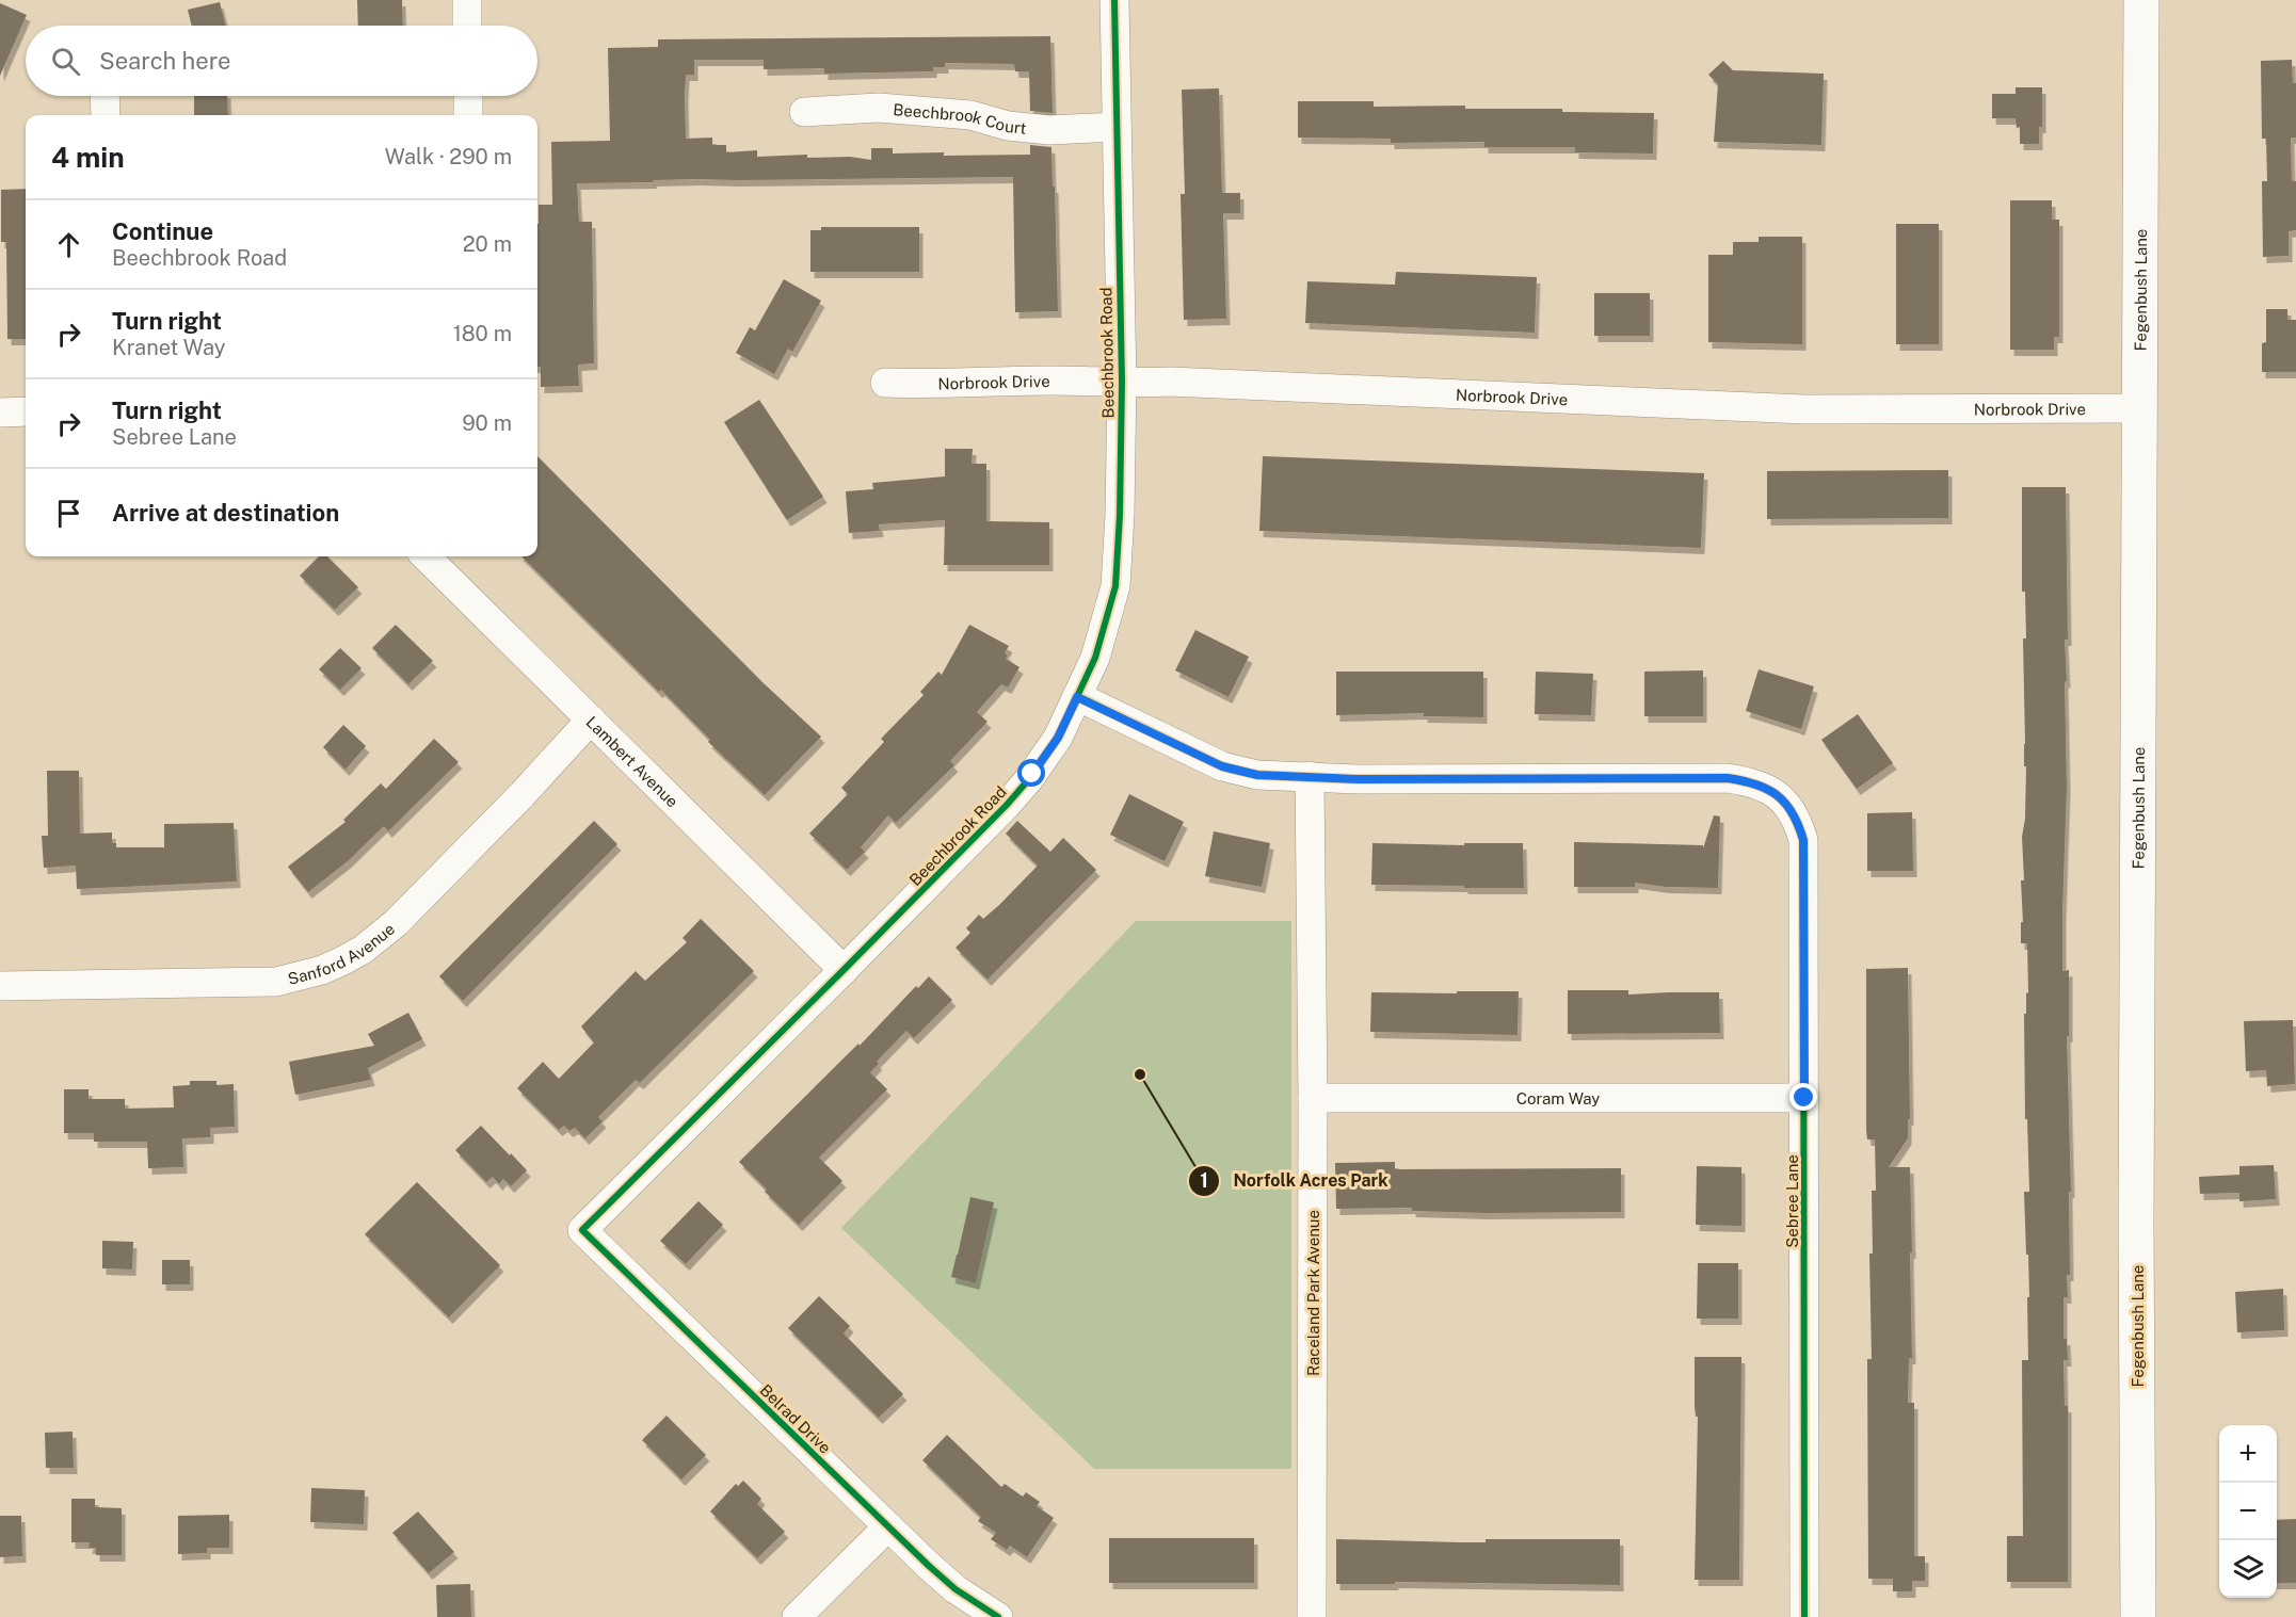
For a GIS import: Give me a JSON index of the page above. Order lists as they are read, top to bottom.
{
  "streets": {
    "main road": ["Fegenbush Lane"],
    "street": [
      "Beechbrook Court",
      "Beechbrook Road",
      "Norbrook Drive",
      "Lambert Avenue",
      "Sanford Avenue",
      "Coram Way",
      "Sebree Lane",
      "Raceland Park Avenue",
      "Belrad Drive"
    ]
  },
  "crossings": [
    ["Beechbrook Court", "Beechbrook Road"],
    ["Fegenbush Lane", "Norbrook Drive"],
    ["Beechbrook Road", "Norbrook Drive"],
    ["Beechbrook Road", "Lambert Avenue"],
    ["Beechbrook Road", "Belrad Drive"],
    ["Lambert Avenue", "Sanford Avenue"],
    ["Coram Way", "Sebree Lane"],
    ["Coram Way", "Raceland Park Avenue"],
    ["Sebree Lane", "Raceland Park Avenue"]
  ],
  "places": ["Norfolk Acres Park"],
  "page": {
    "search": "Search here",
    "heading": ["4 min", "Walk · 290 m"],
    "list": [
      ["Continue", "Beechbrook Road", "20 m"],
      ["Turn right", "Kranet Way", "180 m"],
      ["Turn right", "Sebree Lane", "90 m"],
      "Arrive at destination"
    ],
    "map_buttons": ["+", "−"]
  }
}
